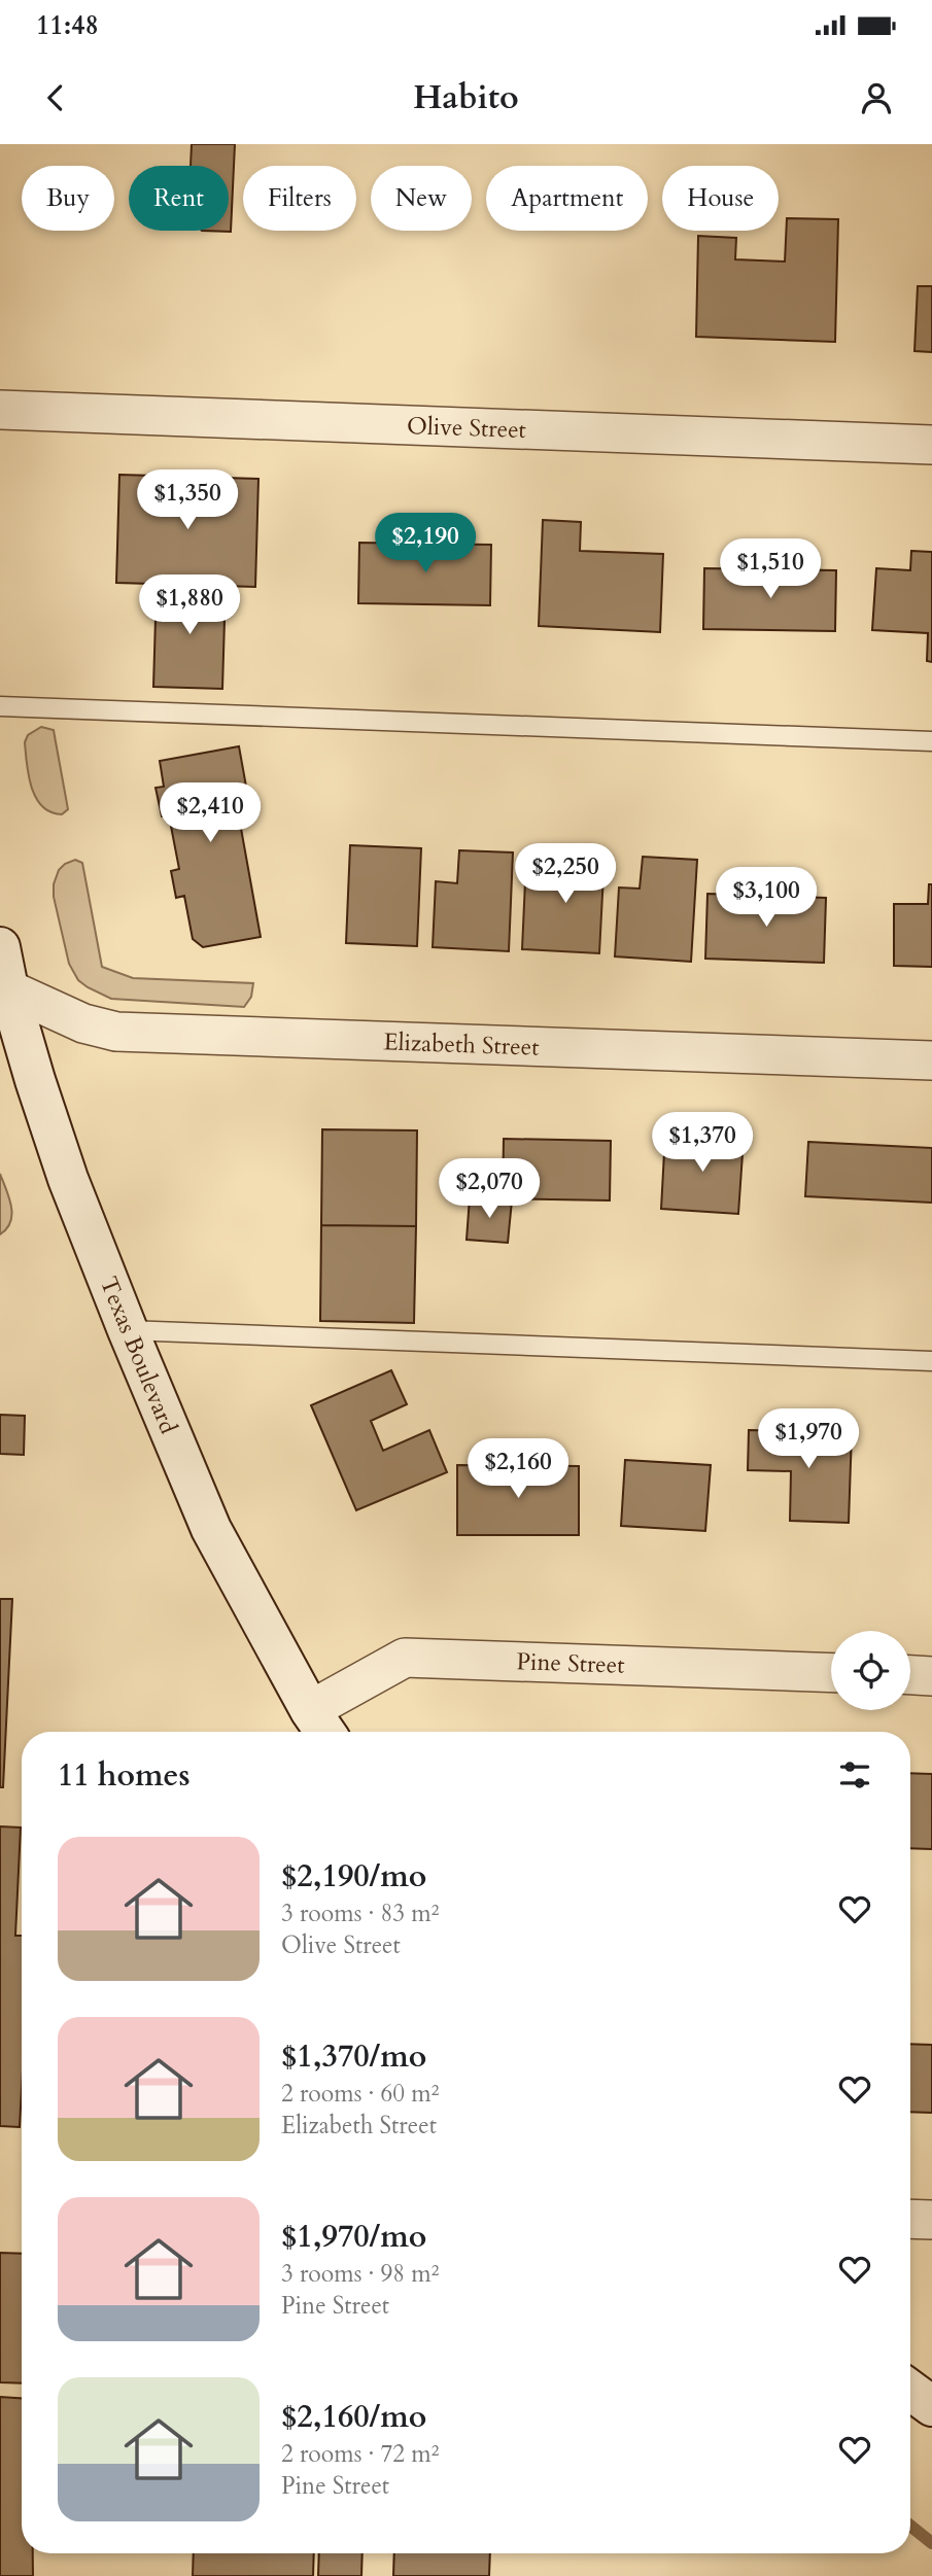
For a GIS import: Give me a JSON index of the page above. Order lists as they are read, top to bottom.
{
  "streets": {
    "main road": ["Texas Boulevard"],
    "street": ["Olive Street", "Elizabeth Street", "Pine Street"]
  },
  "crossings": [
    ["Elizabeth Street", "Texas Boulevard"],
    ["Texas Boulevard", "Pine Street"]
  ],
  "page": {
    "status": "11:48",
    "header": "Habito",
    "chip": [
      "Buy",
      "Rent",
      "Filters",
      "New",
      "Apartment",
      "House"
    ],
    "price": [
      "$1,350",
      "$2,190",
      "$1,510",
      "$1,880",
      "$2,410",
      "$2,250",
      "$3,100",
      "$1,370",
      "$2,070",
      "$1,970",
      "$2,160"
    ],
    "heading": "11 homes",
    "list": [
      {
        "name": "$2,190/mo",
        "note": "3 rooms · 83 m² · Olive Street"
      },
      {
        "name": "$1,370/mo",
        "note": "2 rooms · 60 m² · Elizabeth Street"
      },
      {
        "name": "$1,970/mo",
        "note": "3 rooms · 98 m² · Pine Street"
      },
      {
        "name": "$2,160/mo",
        "note": "2 rooms · 72 m² · Pine Street"
      }
    ]
  }
}
